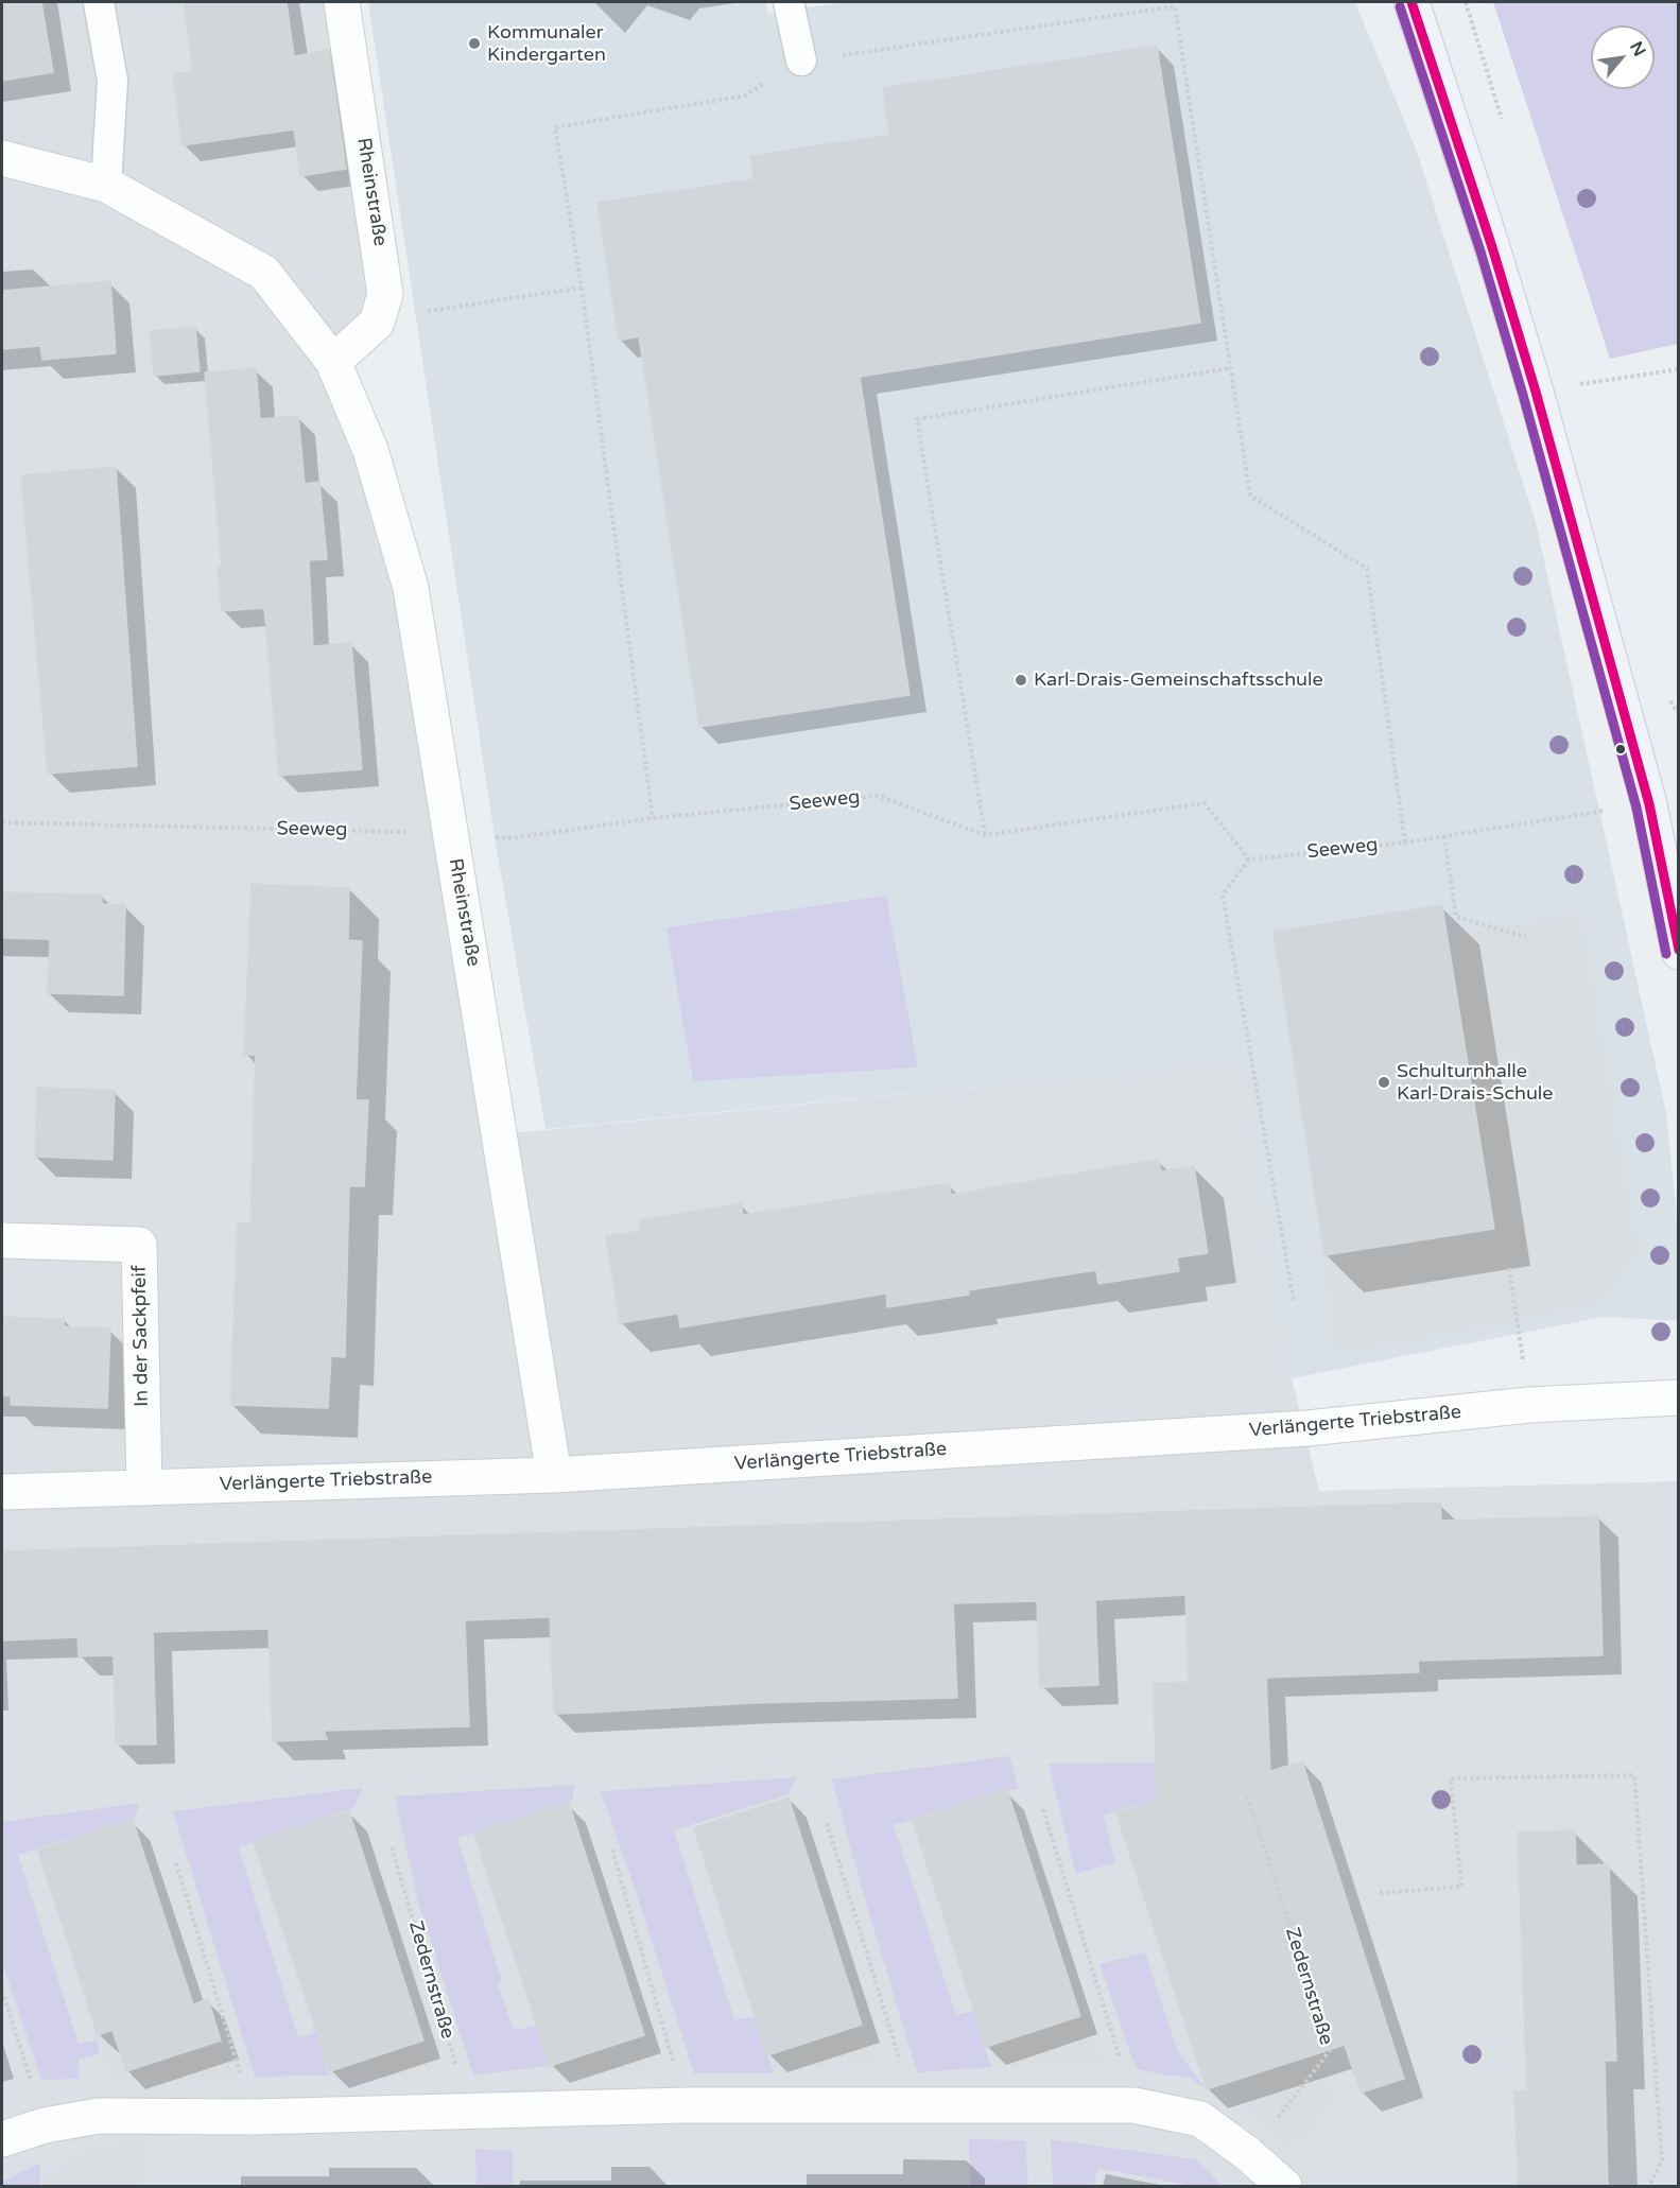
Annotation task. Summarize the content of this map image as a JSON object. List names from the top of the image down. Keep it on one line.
{"streets":{"street":["Rheinstraße","In der Sackpfeif","Verlängerte Triebstraße"],"path":["Seeweg","Zedernstraße"]},"crossings":[["Rheinstraße","Seeweg"],["Rheinstraße","Verlängerte Triebstraße"],["In der Sackpfeif","Verlängerte Triebstraße"]],"places":["Kommunaler Kindergarten","Karl-Drais-Gemeinschaftsschule","Schulturnhalle Karl-Drais-Schule"],"north":"top right"}
